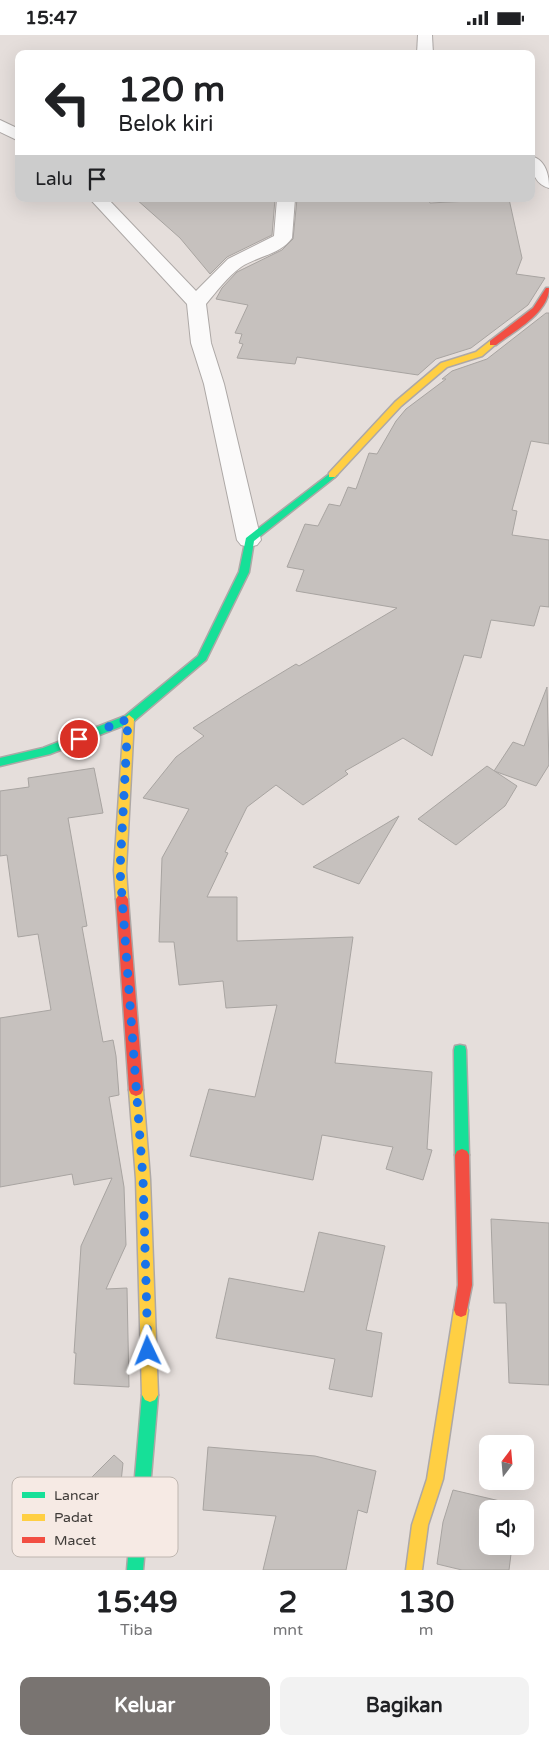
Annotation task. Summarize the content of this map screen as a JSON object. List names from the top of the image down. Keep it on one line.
{"legend":["Lancar","Padat","Macet"],"north":"top","page":{"status":"15:47","turn":["120 m","Belok kiri"],"then":"Lalu","eta":["15:49","Tiba","2","mnt","130","m"],"buttons":["Keluar","Bagikan"]}}
